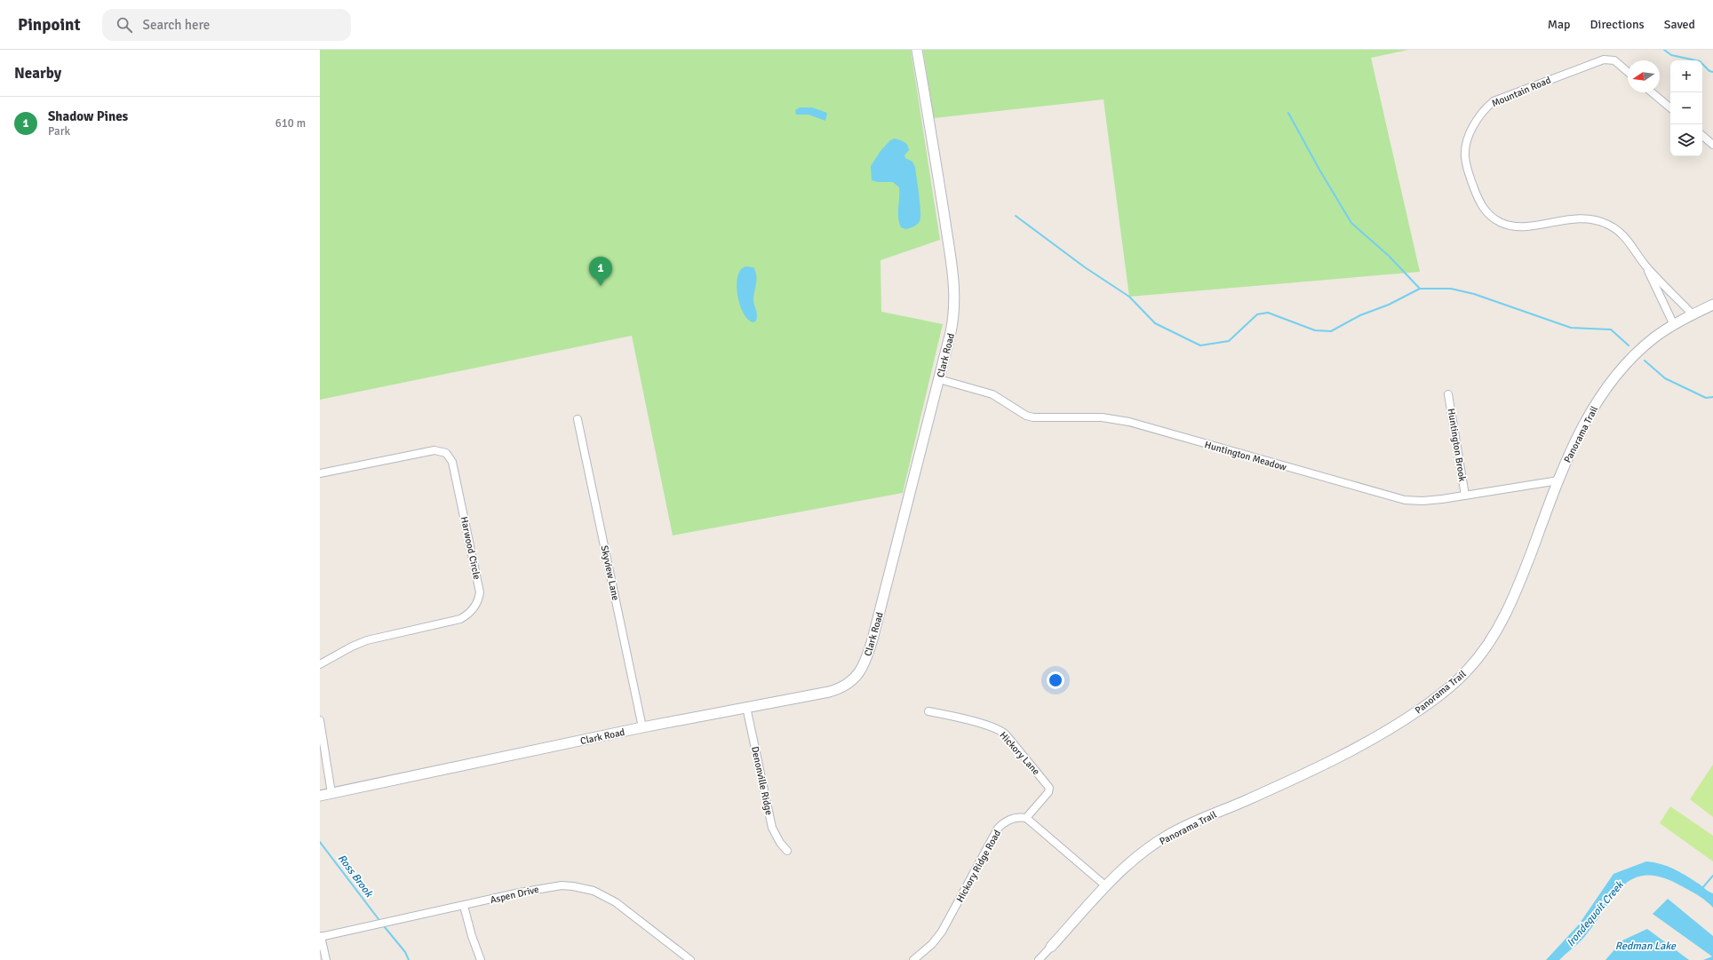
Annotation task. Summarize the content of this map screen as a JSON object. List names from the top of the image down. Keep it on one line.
{"streets":{"street":["Mountain Road","Clark Road","Panorama Trail","Huntington Brook","Huntington Meadow","Harwood Circle","Skyview Lane","Hickory Lane","Denonville Ridge","Hickory Ridge Road","Aspen Drive"]},"crossings":[["Mountain Road","Panorama Trail"],["Clark Road","Huntington Meadow"],["Clark Road","Skyview Lane"],["Clark Road","Denonville Ridge"],["Panorama Trail","Huntington Meadow"],["Huntington Brook","Huntington Meadow"],["Hickory Lane","Hickory Ridge Road"]],"water":["Ross Brook","Irondequoit Creek","Redman Lake"],"north":"left","page":{"header":"Pinpoint","search":"Search here","nav":["Map","Directions","Saved"],"heading":"Nearby","map_buttons":["+","−"],"list":[{"mark":"1","name":"Shadow Pines","note":"Park","value":"610 m"}],"pins":"1"}}
